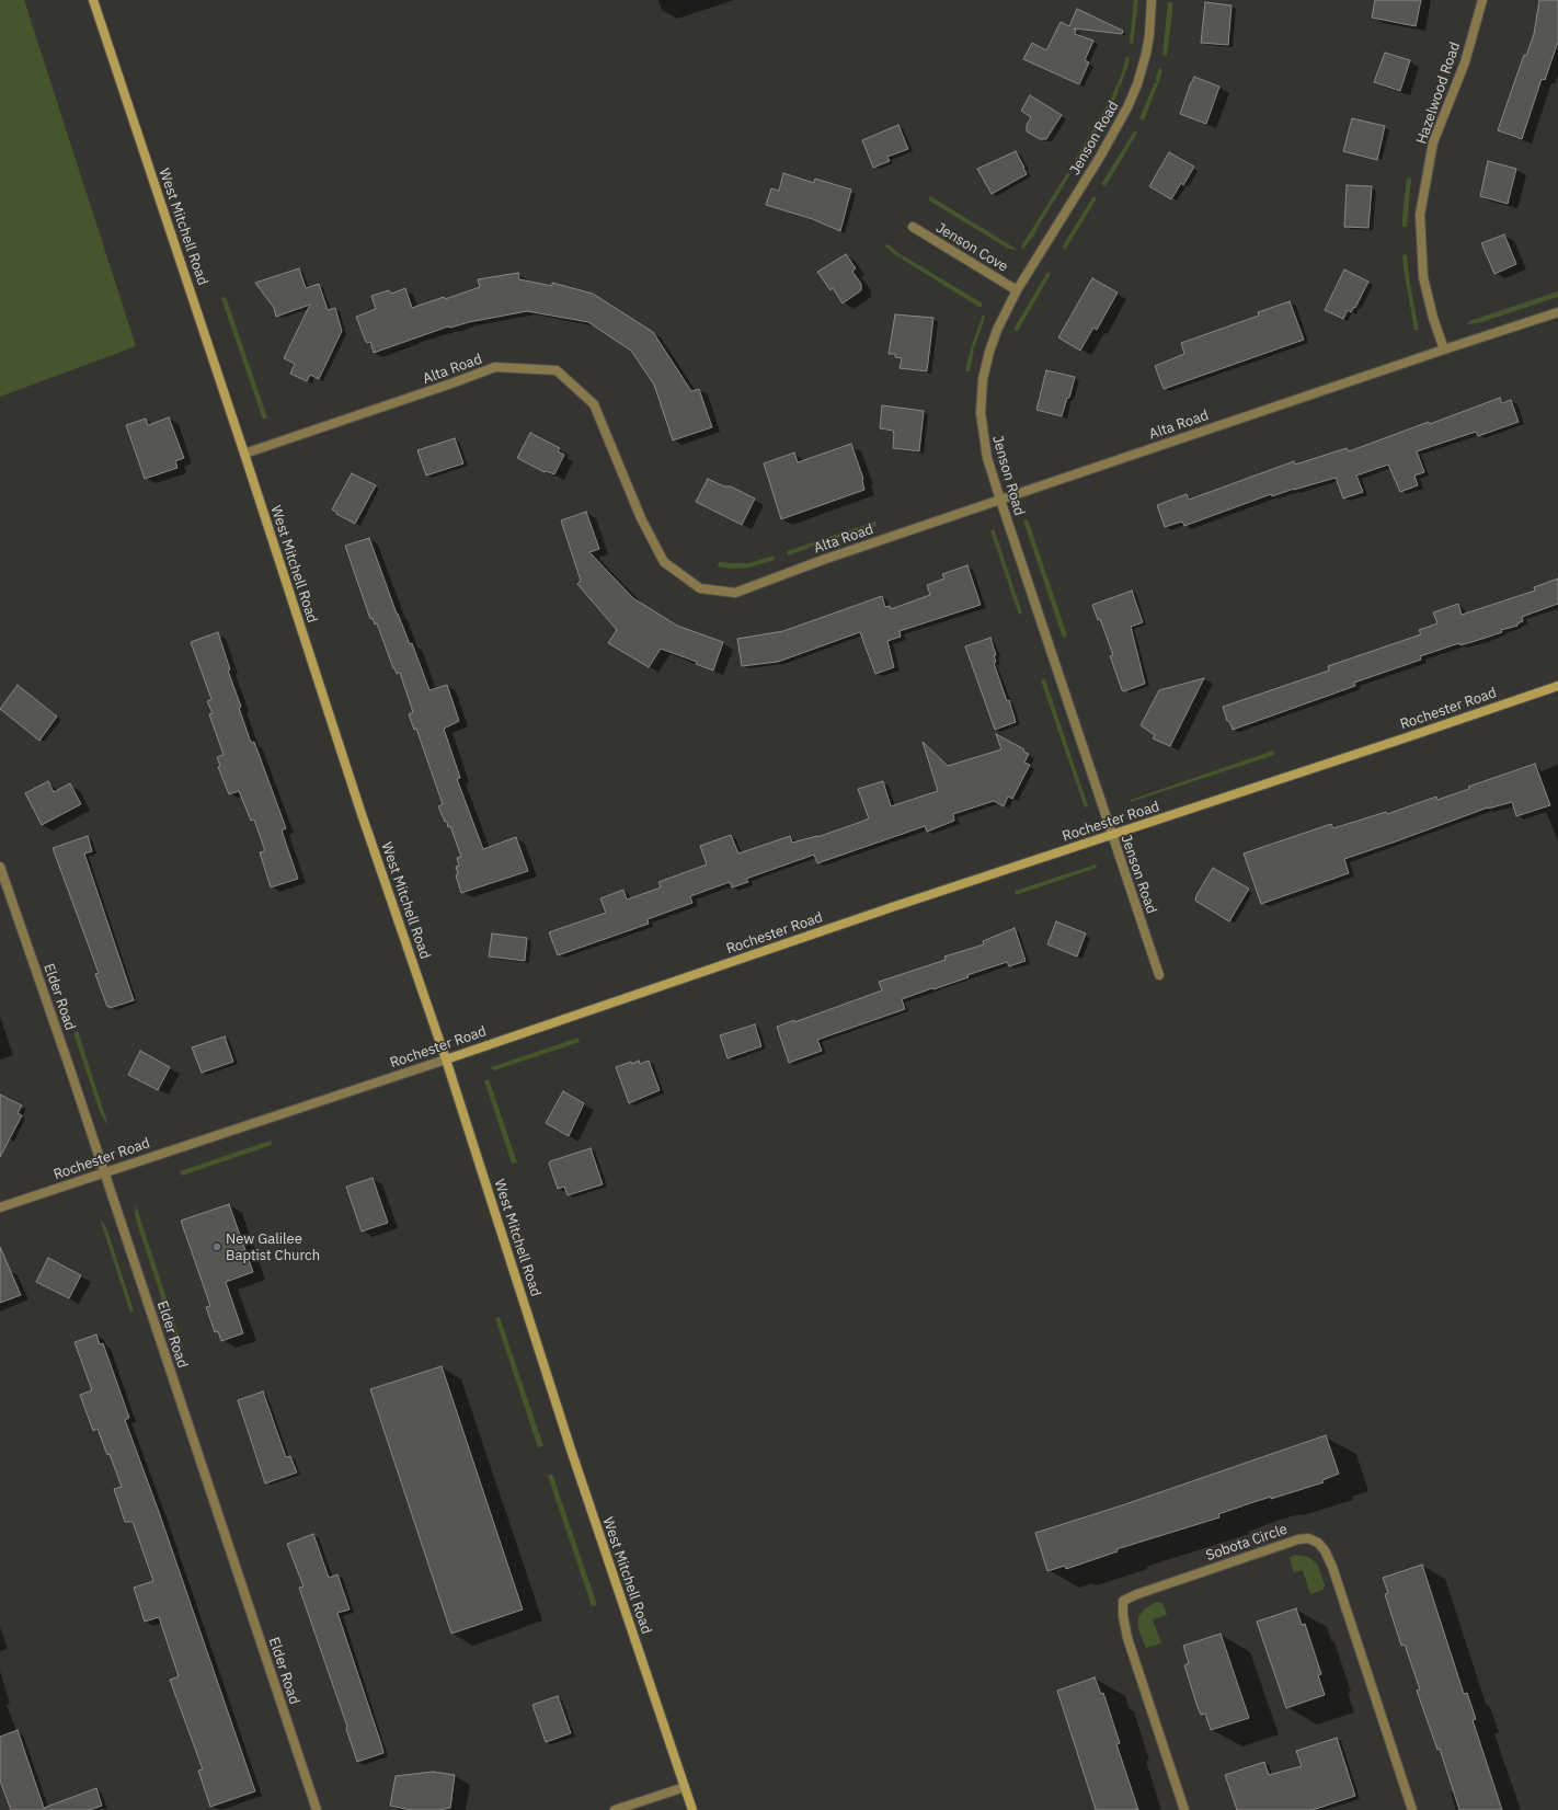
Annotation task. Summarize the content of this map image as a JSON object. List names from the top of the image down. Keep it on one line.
{"streets":{"main road":["West Mitchell Road","Rochester Road"],"street":["Hazelwood Road","Jenson Road","Jenson Cove","Alta Road","Elder Road","Sobota Circle"]},"crossings":[["Hazelwood Road","Alta Road"],["Jenson Road","Jenson Cove"],["Jenson Road","Alta Road"],["Jenson Road","Rochester Road"],["West Mitchell Road","Alta Road"],["West Mitchell Road","Rochester Road"],["Rochester Road","Elder Road"]],"places":["New Galilee Baptist Church"]}
